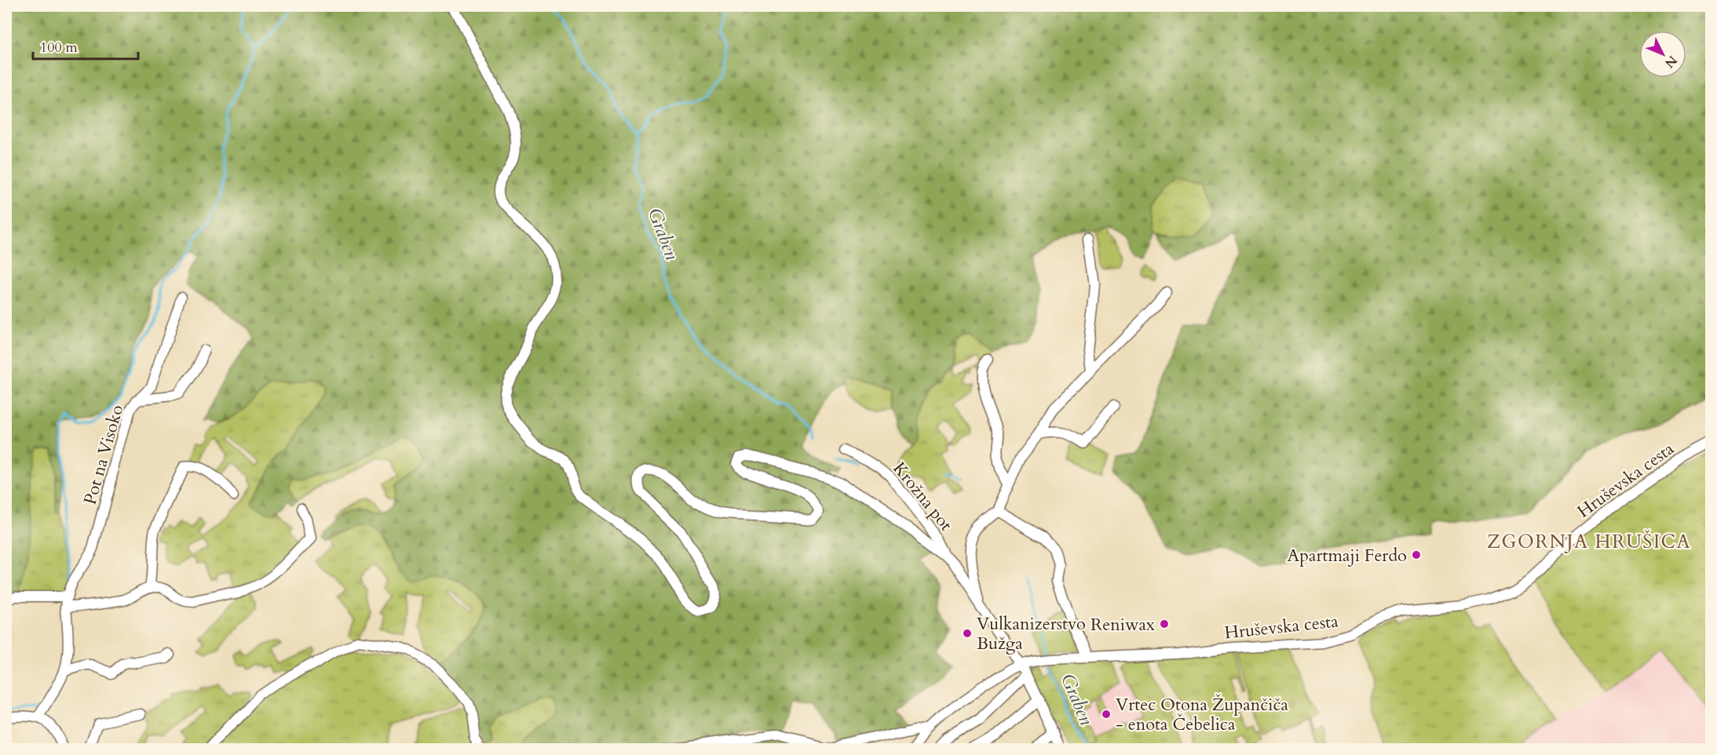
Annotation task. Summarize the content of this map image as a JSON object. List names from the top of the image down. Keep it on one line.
{"streets":{"street":["Pot na Visoko","Hruševska cesta","Krožna pot"]},"crossings":[["Hruševska cesta","Krožna pot"]],"districts":["ZGORNJA HRUŠICA"],"water":["Graben"],"places":["Apartmaji Ferdo","Reniwax","Vulkanizerstvo Bužga","Vrtec Otona Župančiča - enota Čebelica"],"scale_bar":"100 m","north":"bottom right"}
